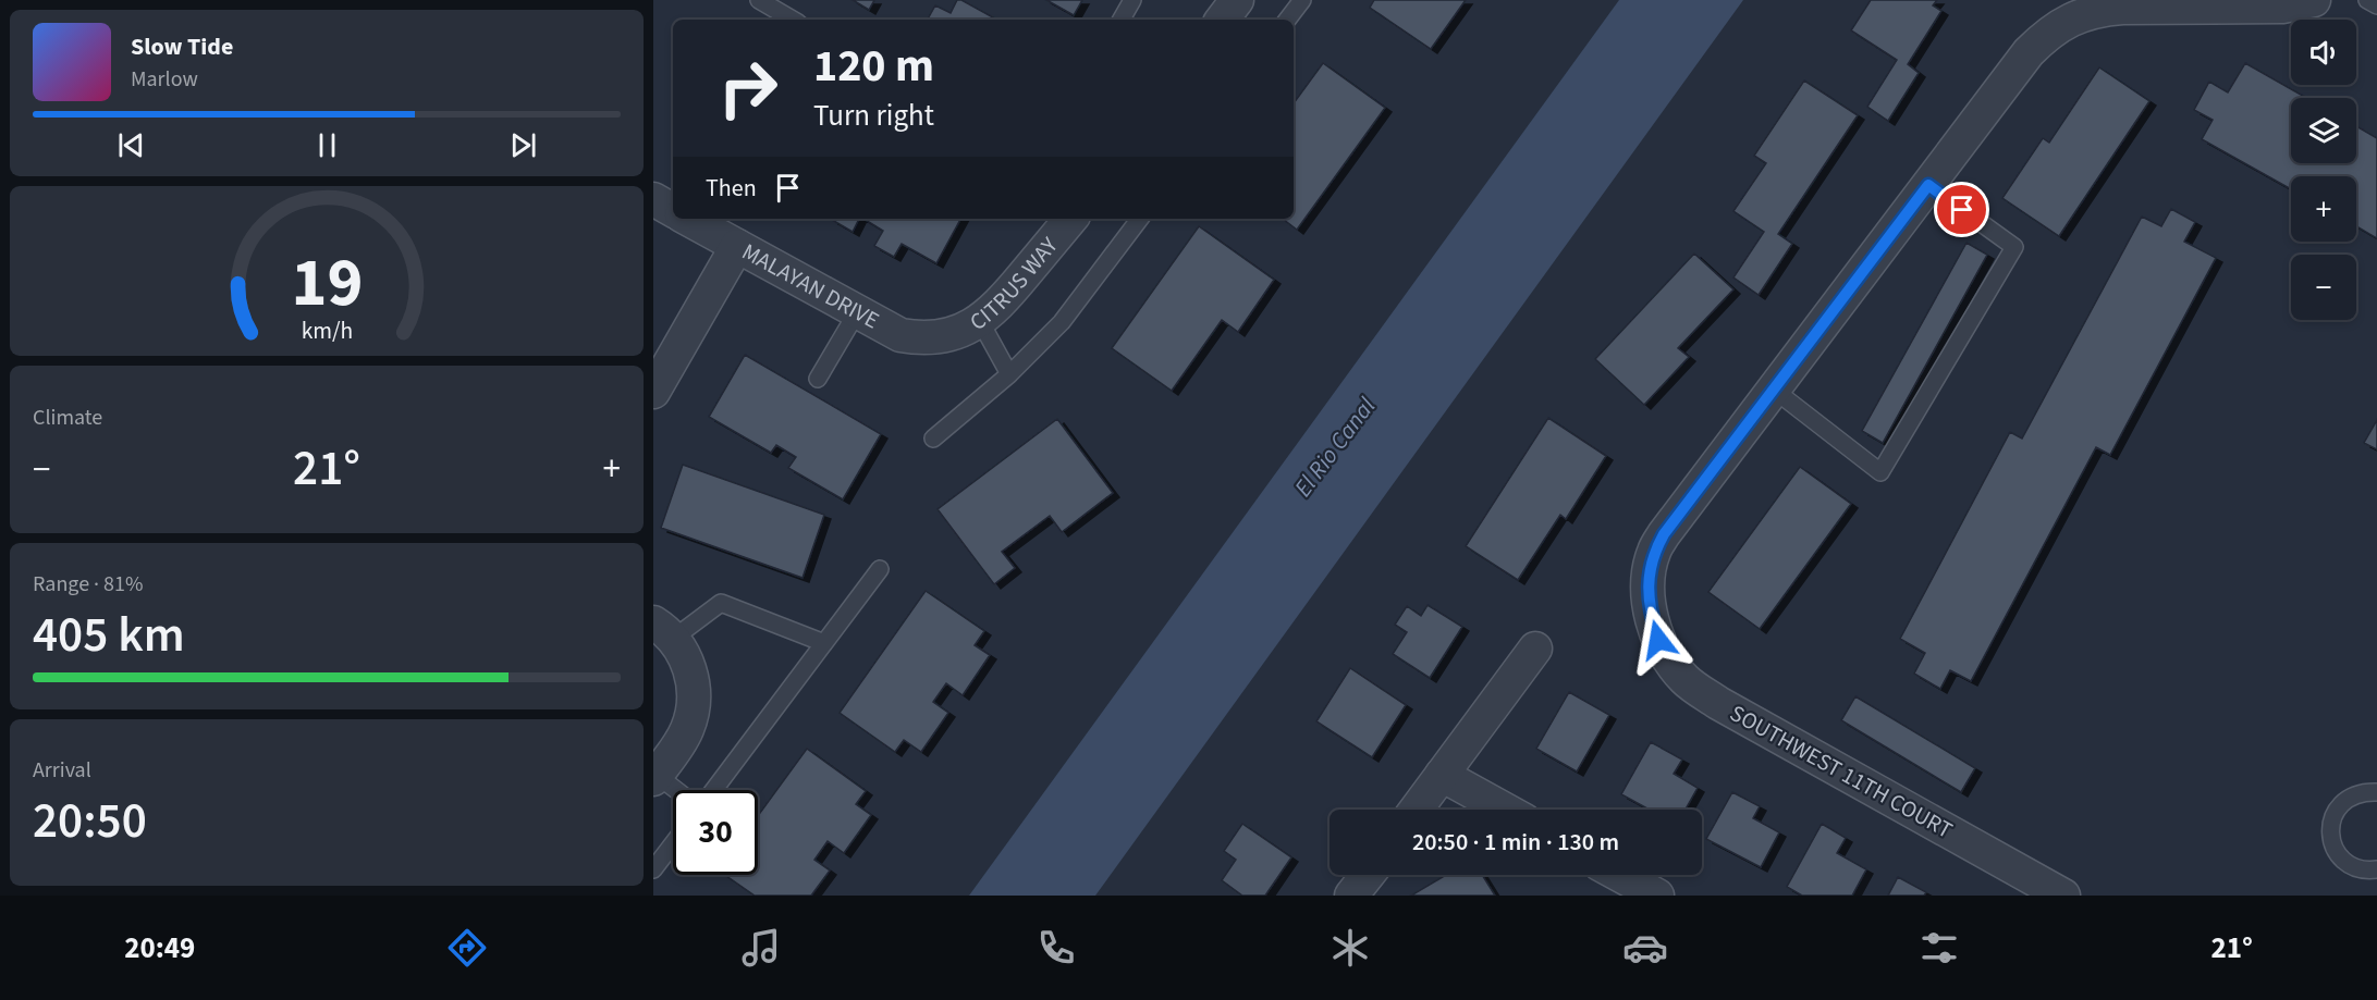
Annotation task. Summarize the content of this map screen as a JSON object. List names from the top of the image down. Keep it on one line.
{"streets":{"street":["CITRUS WAY","MALAYAN DRIVE","SOUTHWEST 11TH COURT"]},"crossings":[["CITRUS WAY","MALAYAN DRIVE"]],"water":["El Rio Canal"],"page":{"map_buttons":["+","−"],"turn":["120 m","Turn right"],"song":["Slow Tide","Marlow"],"then":"Then","tile":["Climate",["Range · 81%","405 km"],["Arrival","20:50"]],"heat":["−","21°","+"],"limit":"30","trip":"20:50 · 1 min · 130 m","tabs":["20:49","21°"],"gauge":["19","km/h"]}}
